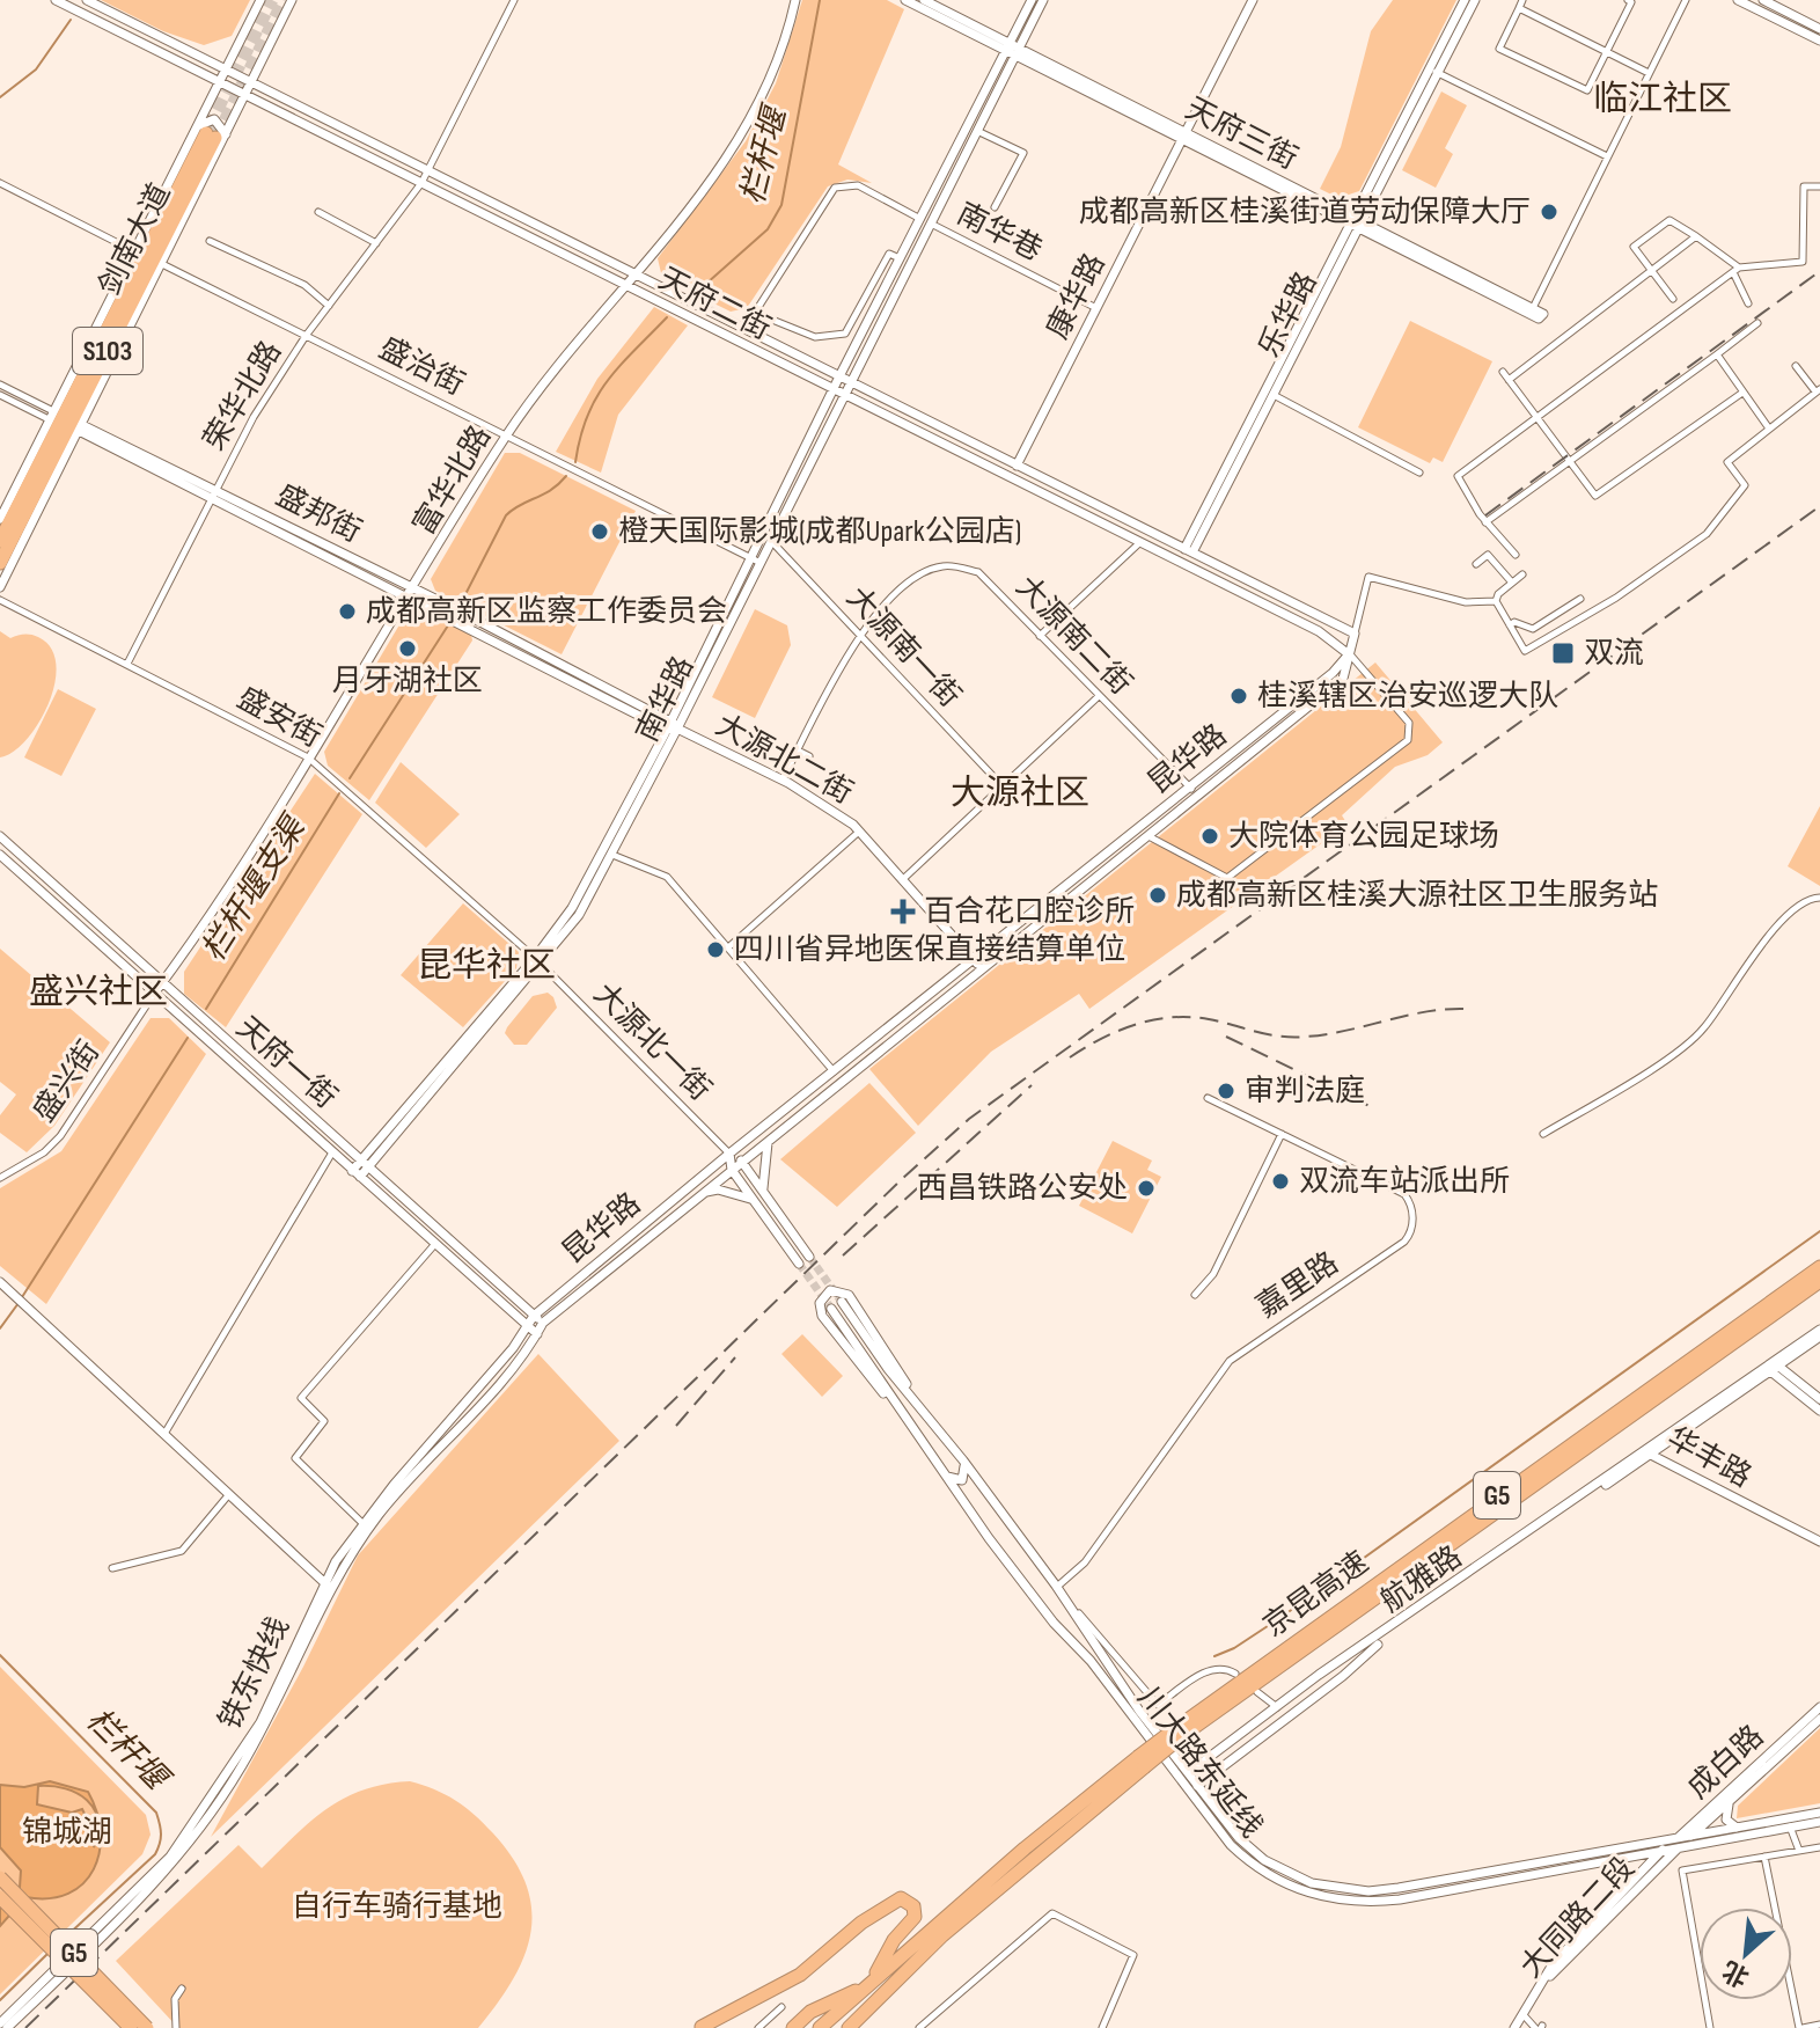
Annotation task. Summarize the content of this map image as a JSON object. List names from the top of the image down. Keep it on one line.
{"streets":{"highway":["剑南大道","S103","G5","京昆高速"],"main road":["天府三街","康华路","天府二街","乐华路","富华北路","盛邦街","南华路","大源北二街","昆华路","天府一街","华丰路","航雅路","铁东快线","川大路东延线","成白路","大同路二段"],"street":["南华巷","盛治街","荣华北路","大源南二街","大源南一街","盛安街","大源北一街","盛兴街","嘉里路"]},"crossings":[["天府三街","康华路"],["天府三街","乐华路"],["天府三街","南华路"],["南华巷","康华路"],["南华巷","天府二街"],["南华巷","南华路"],["康华路","天府二街"],["天府二街","乐华路"],["天府二街","荣华北路"],["天府二街","富华北路"],["天府二街","南华路"],["天府二街","昆华路"],["盛治街","荣华北路"],["盛治街","富华北路"],["盛治街","南华路"],["荣华北路","盛邦街"],["荣华北路","盛安街"],["富华北路","盛邦街"],["富华北路","盛安街"],["富华北路","天府一街"],["富华北路","盛兴街"],["盛邦街","南华路"],["盛邦街","大源北二街"],["大源南二街","大源南一街"],["大源南二街","大源北二街"],["大源南二街","昆华路"],["大源南一街","南华路"],["南华路","盛安街"],["南华路","大源北二街"],["南华路","大源北一街"],["南华路","天府一街"],["盛安街","大源北一街"],["大源北二街","昆华路"],["昆华路","大源北一街"],["昆华路","天府一街"],["昆华路","铁东快线"],["天府一街","盛兴街"],["天府一街","铁东快线"],["嘉里路","川大路东延线"],["华丰路","航雅路"],["G5","京昆高速"],["航雅路","川大路东延线"],["川大路东延线","成白路"],["川大路东延线","大同路二段"],["成白路","大同路二段"]],"districts":["临江社区","大源社区","昆华社区","盛兴社区"],"water":["栏杆堰","栏杆堰支渠"],"parks":["锦城湖","自行车骑行基地"],"places":{"other":["成都高新区桂溪街道劳动保障大厅","橙天国际影城(成都Upark公园店)","成都高新区监察工作委员会","月牙湖社区","桂溪辖区治安巡逻大队","大院体育公园足球场","成都高新区桂溪大源社区卫生服务站","四川省异地医保直接结算单位","审判法庭","双流车站派出所","西昌铁路公安处"],"transit":["双流"],"health":["百合花口腔诊所"]},"north":"bottom left"}
